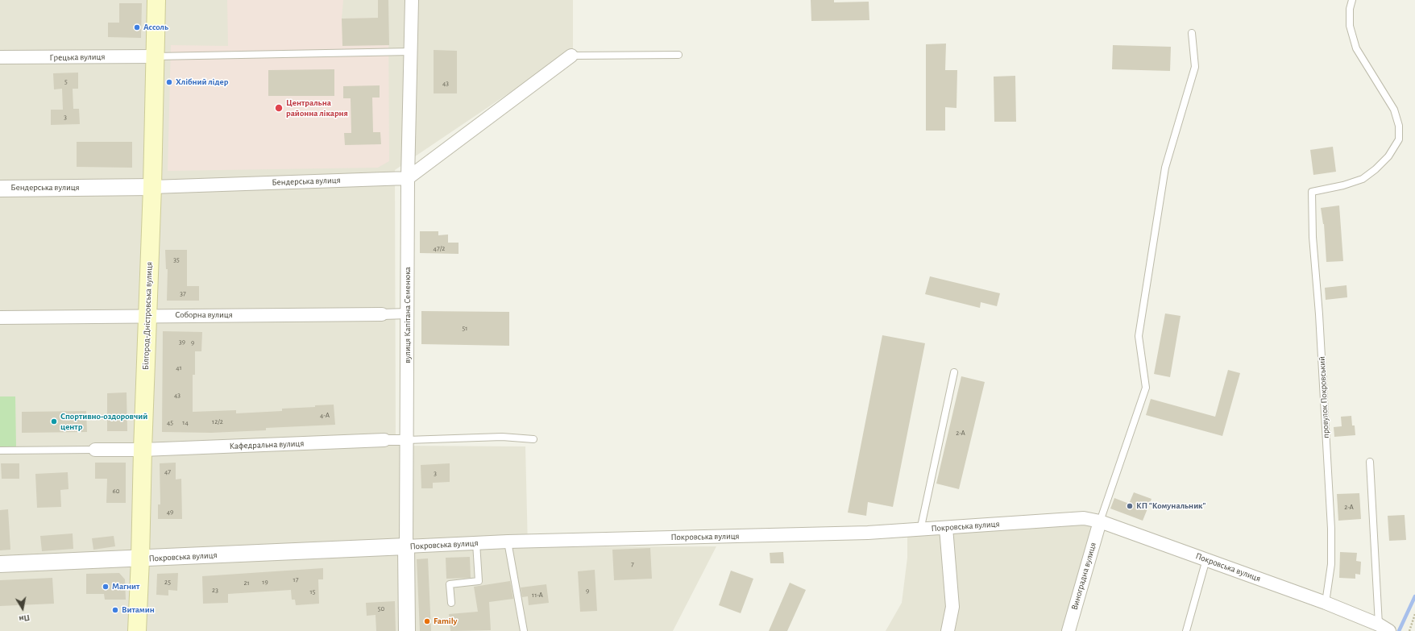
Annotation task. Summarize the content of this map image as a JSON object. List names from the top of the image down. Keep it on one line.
{"streets":{"main road":["Білгород-Дністровська вулиця"],"street":["Грецька вулиця","Бендерська вулиця","Соборна вулиця","вулиця Капітана Семенюка","Кафедральна вулиця","Покровська вулиця","Виноградна вулиця"],"lane":["провулок Покровський"]},"crossings":[["Грецька вулиця","Білгород-Дністровська вулиця"],["Бендерська вулиця","вулиця Капітана Семенюка"],["Бендерська вулиця","Білгород-Дністровська вулиця"],["Соборна вулиця","вулиця Капітана Семенюка"],["Соборна вулиця","Білгород-Дністровська вулиця"],["вулиця Капітана Семенюка","Кафедральна вулиця"],["вулиця Капітана Семенюка","Покровська вулиця"],["Білгород-Дністровська вулиця","Кафедральна вулиця"],["Білгород-Дністровська вулиця","Покровська вулиця"],["провулок Покровський","Покровська вулиця"],["Покровська вулиця","Виноградна вулиця"]],"places":["Ассоль","Хлібний лідер","Центральна районна лікарня","Спортивно-оздоровчий центр","КП \"Комунальник\"","Магнит","Витамин","Family"],"house_numbers":["5","43","3","47/2","35","37","51","39","9","41","43","4-А","12/2","45","14","2-А","47","3","60","2-А","49","7","17","25","19","21","23","9","15","11-А","50"],"north":"bottom"}
